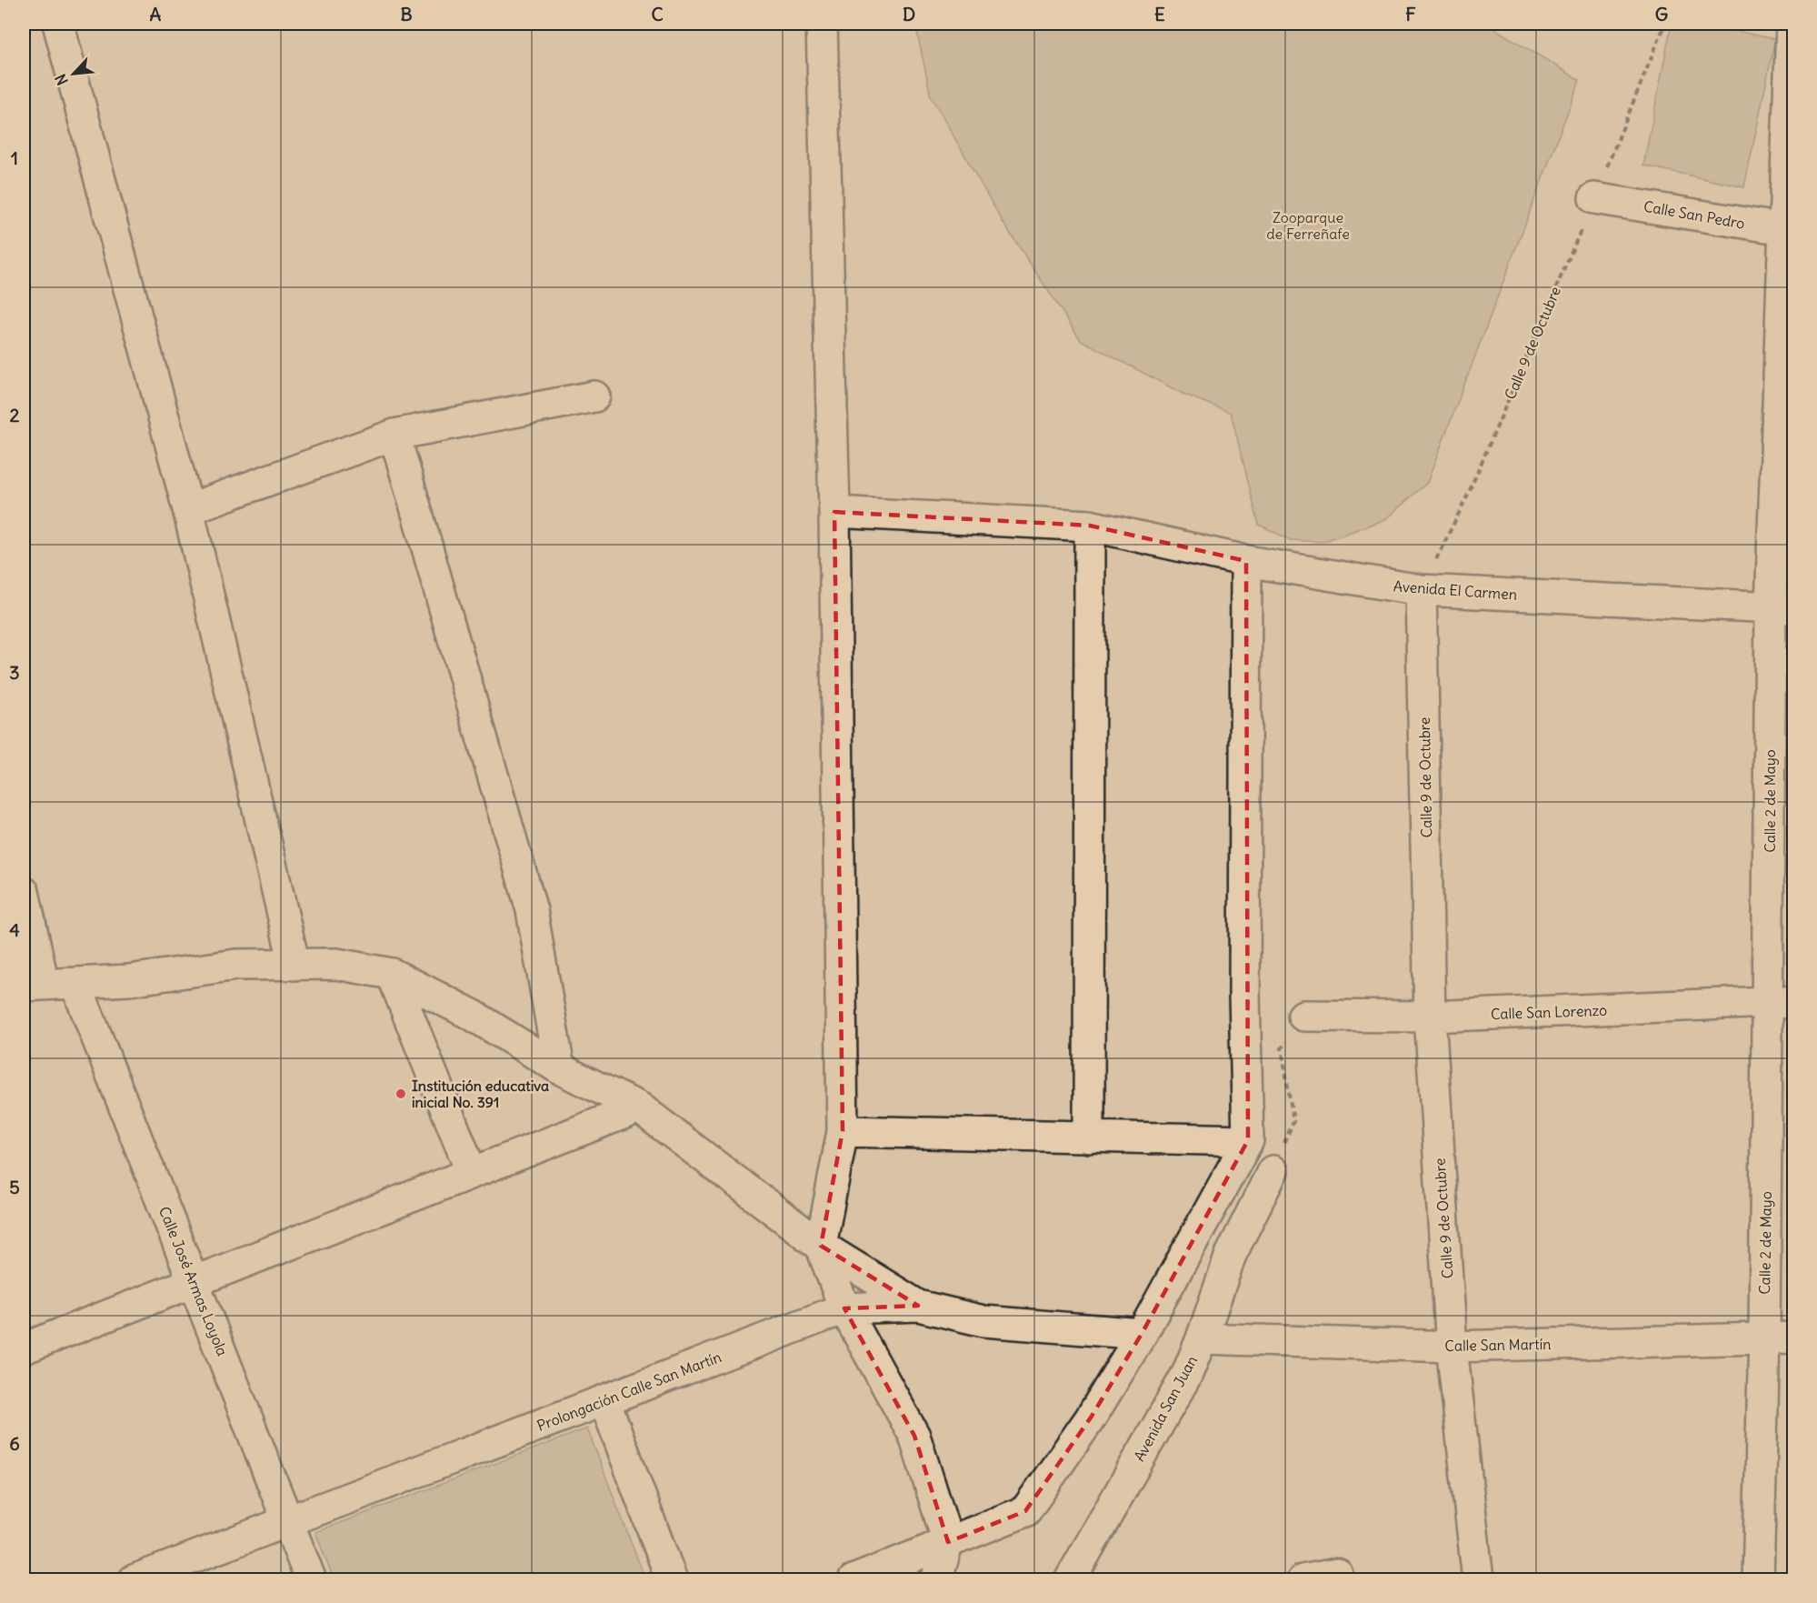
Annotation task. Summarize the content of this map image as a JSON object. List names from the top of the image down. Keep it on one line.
{"streets":{"street":["Calle San Pedro","Calle 9 de Octubre","Avenida El Carmen","Calle 2 de Mayo","Calle San Lorenzo","Calle José Armas Loyola","Calle San Martín","Prolongación Calle San Martín","Avenida San Juan"]},"crossings":[["Calle San Pedro","Calle 9 de Octubre"],["Calle San Pedro","Calle 2 de Mayo"],["Calle 9 de Octubre","Avenida El Carmen"],["Calle 9 de Octubre","Calle San Lorenzo"],["Calle 9 de Octubre","Calle San Martín"],["Avenida El Carmen","Calle 2 de Mayo"],["Calle 2 de Mayo","Calle San Lorenzo"],["Calle 2 de Mayo","Calle San Martín"],["Calle José Armas Loyola","Prolongación Calle San Martín"],["Calle San Martín","Avenida San Juan"]],"parks":["Zooparque de Ferreñafe"],"places":["Institución educativa inicial No. 391"],"north":"bottom left","grid":{"columns":["A","B","C","D","E","F","G"],"rows":["1","2","3","4","5","6"]}}
